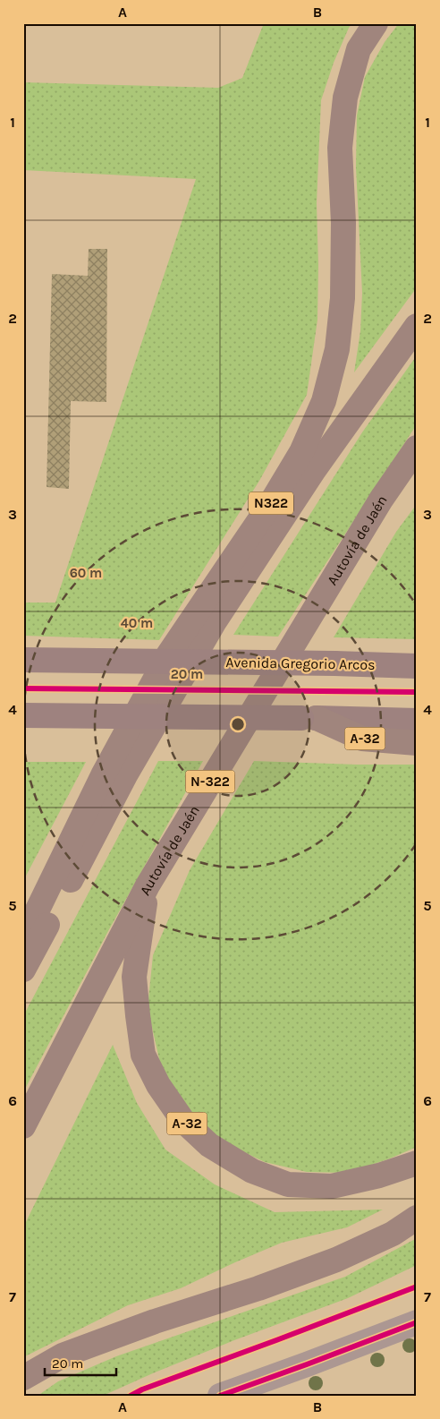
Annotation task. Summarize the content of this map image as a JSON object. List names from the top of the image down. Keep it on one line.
{"streets":{"highway":["N322","Autovía de Jaén","A-32","N-322"],"main road":["Avenida Gregorio Arcos"]},"crossings":[["Autovía de Jaén","A-32"]],"scale_bar":"20 m","grid":{"columns":["A","B"],"rows":["1","2","3","4","5","6","7"]},"rings":["60 m","40 m","20 m"]}
